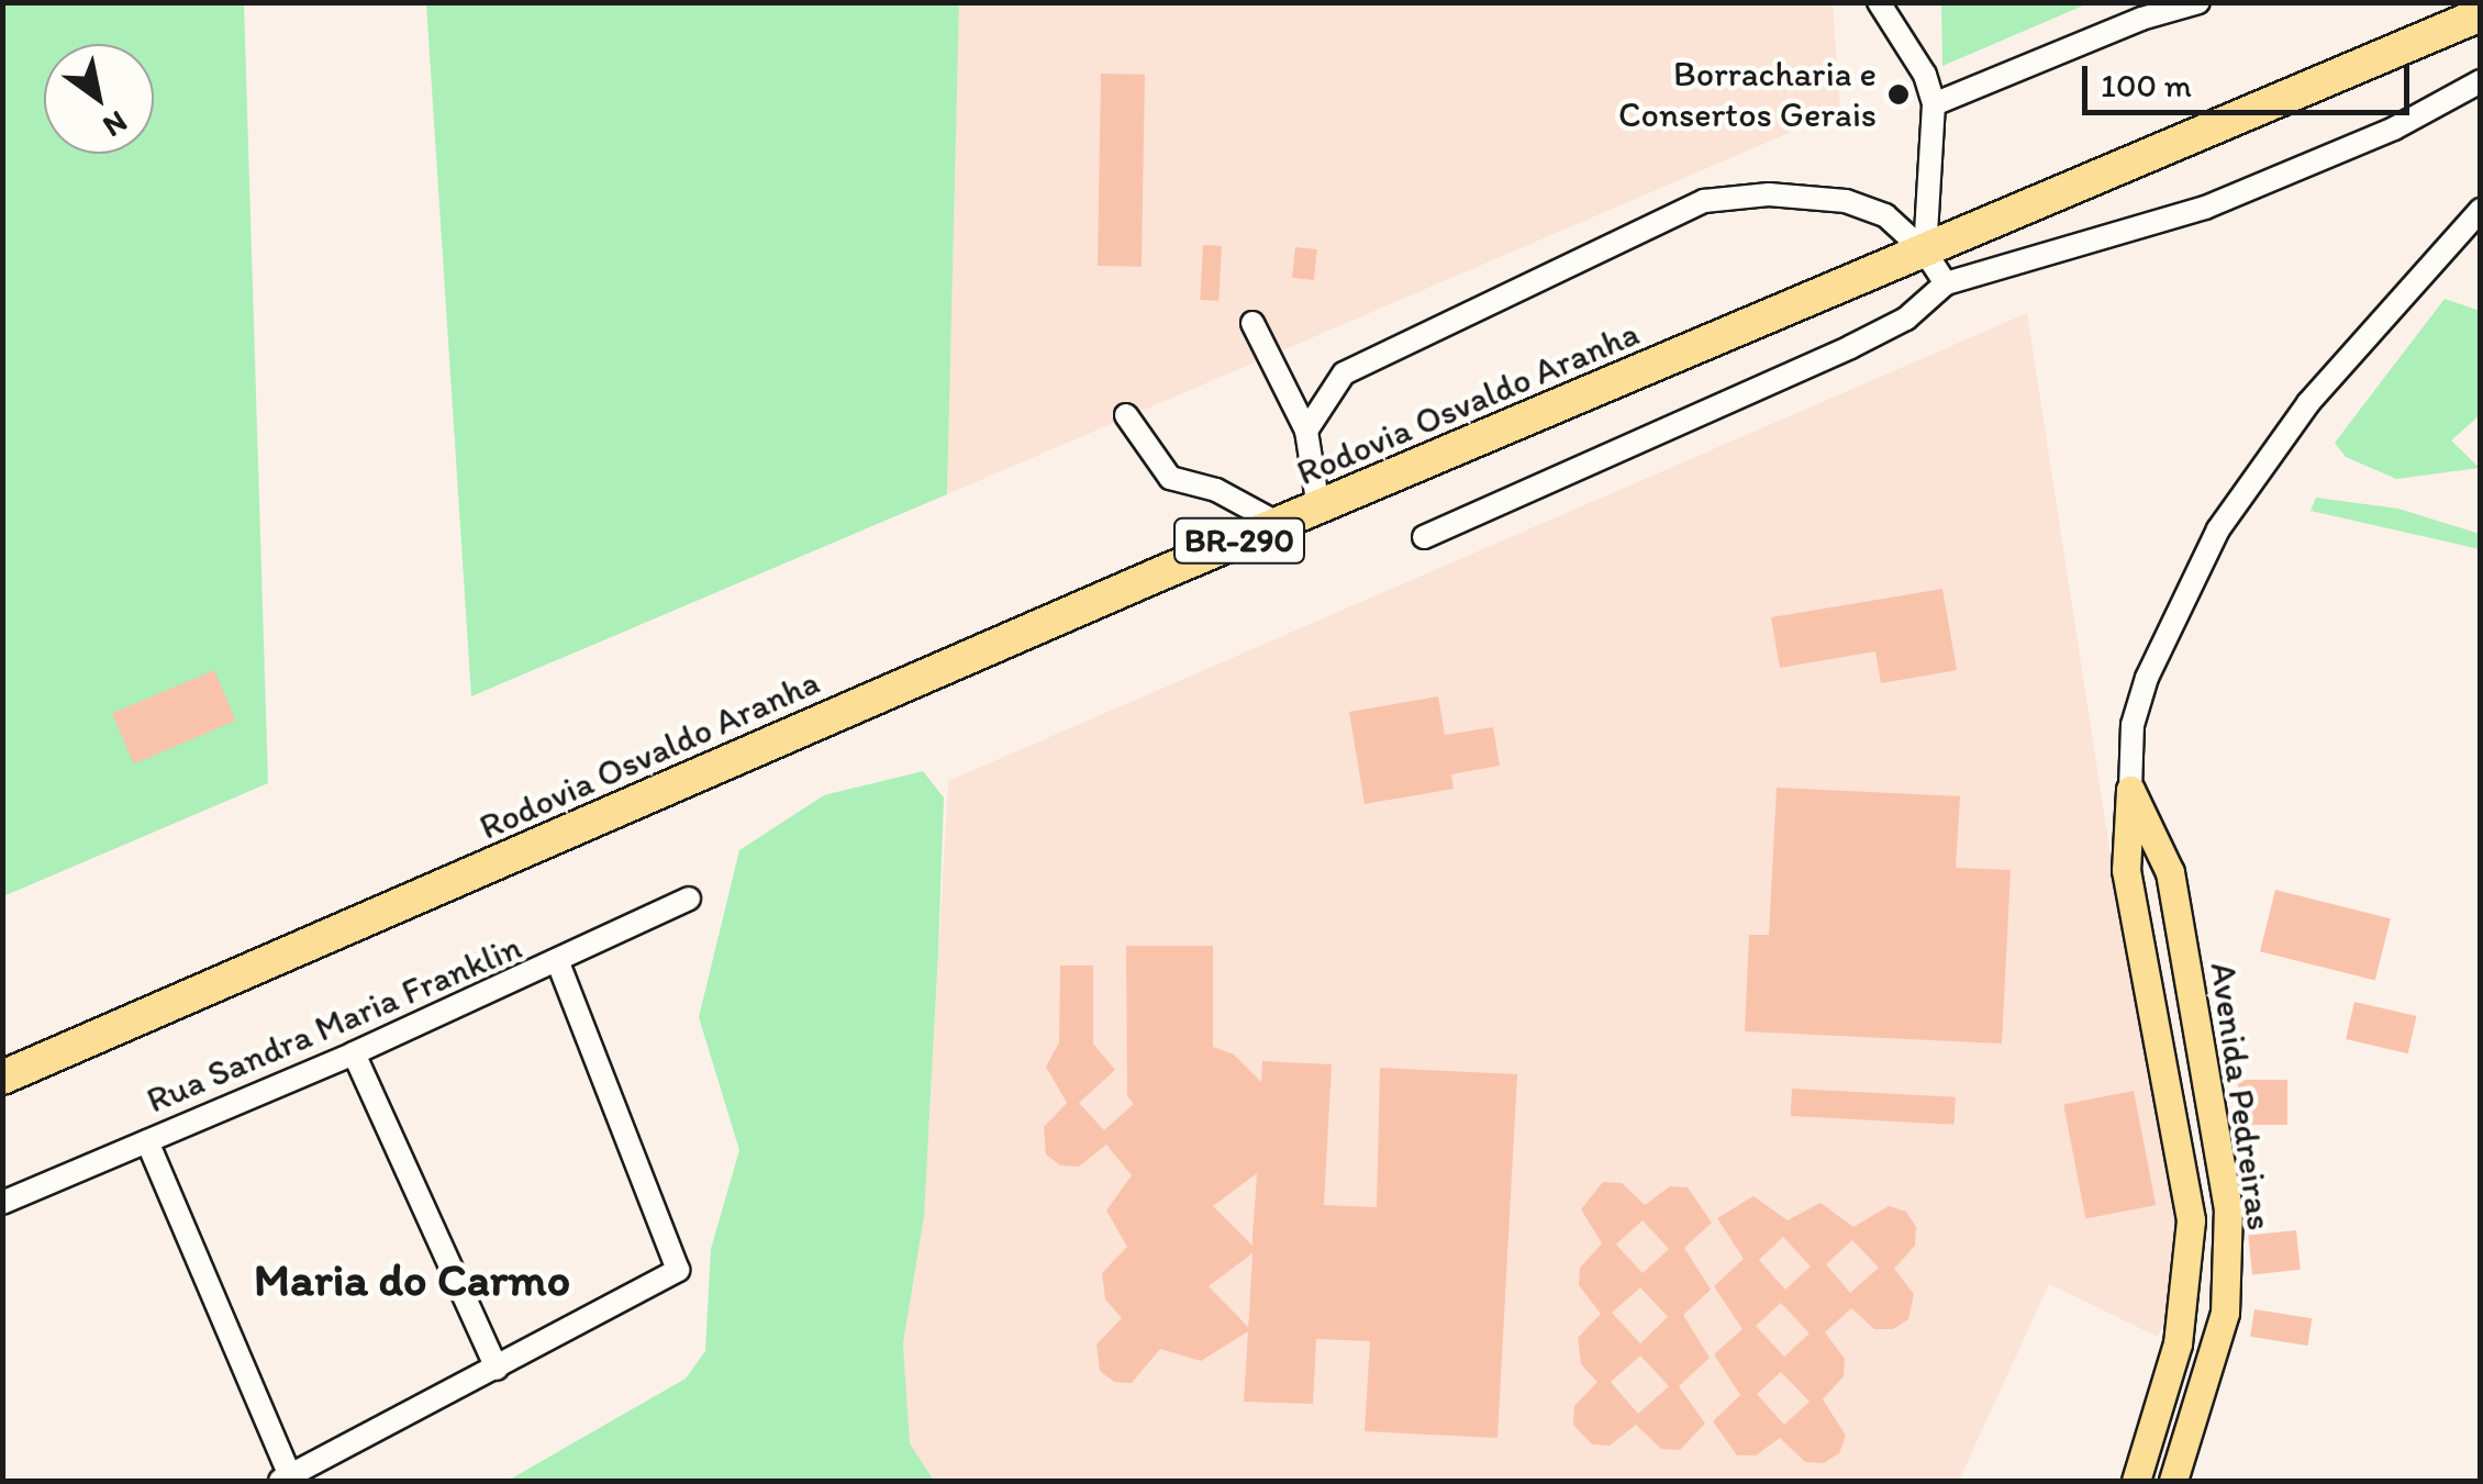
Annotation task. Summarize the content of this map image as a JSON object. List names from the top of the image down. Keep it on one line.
{"streets":{"highway":["Rodovia Osvaldo Aranha","BR-290"],"main road":["Avenida Pedreiras"],"street":["Rua Sandra Maria Franklin"]},"districts":["Maria do Carmo"],"places":["Borracharia e Consertos Gerais"],"scale_bar":"100 m","north":"bottom right"}
